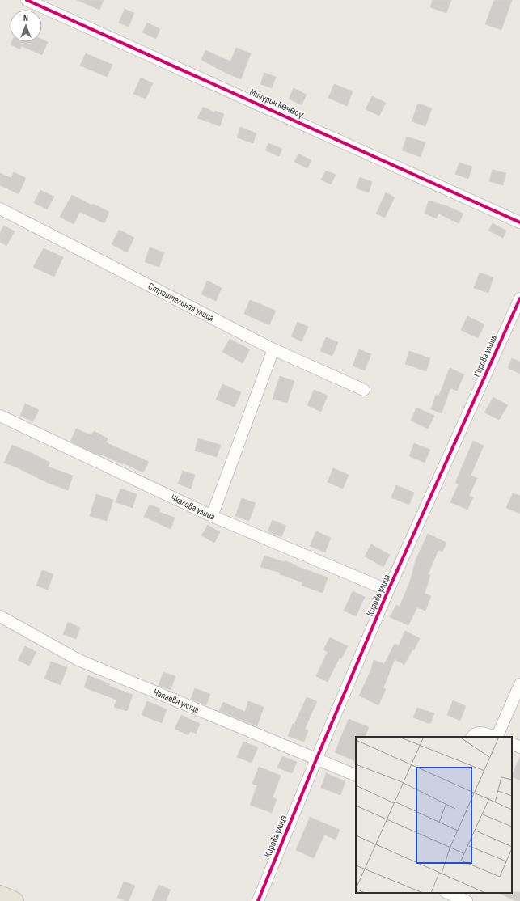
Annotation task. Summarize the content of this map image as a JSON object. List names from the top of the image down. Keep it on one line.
{"streets":{"street":["Мичурин көчөсү","Строительная улица","Кирова улица","Чкалова улица","Чапаева улица"]},"crossings":[["Кирова улица","Чкалова улица"],["Кирова улица","Чапаева улица"]],"north":"top"}
